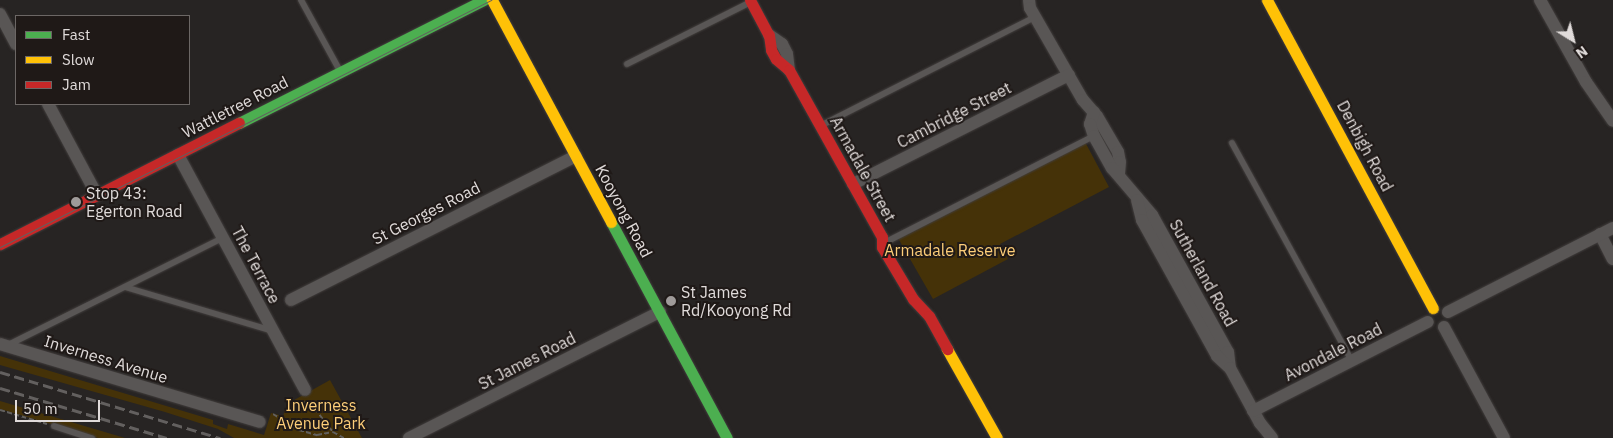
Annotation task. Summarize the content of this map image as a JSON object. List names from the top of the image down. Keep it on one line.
{"streets":{"street":["Wattletree Road","Cambridge Street","Denbigh Road","Armadale Street","Kooyong Road","St Georges Road","The Terrace","Sutherland Road","Avondale Road","Inverness Avenue","St James Road"]},"crossings":[["Wattletree Road","The Terrace"],["Cambridge Street","Armadale Street"],["Cambridge Street","Sutherland Road"],["Denbigh Road","Avondale Road"],["Kooyong Road","St Georges Road"],["Kooyong Road","St James Road"],["Sutherland Road","Avondale Road"]],"parks":["Armadale Reserve","Inverness Avenue Park"],"places":["Stop 43: Egerton Road","St James Rd/Kooyong Rd"],"legend":["Fast","Slow","Jam"],"scale_bar":"50 m","north":"bottom right"}
